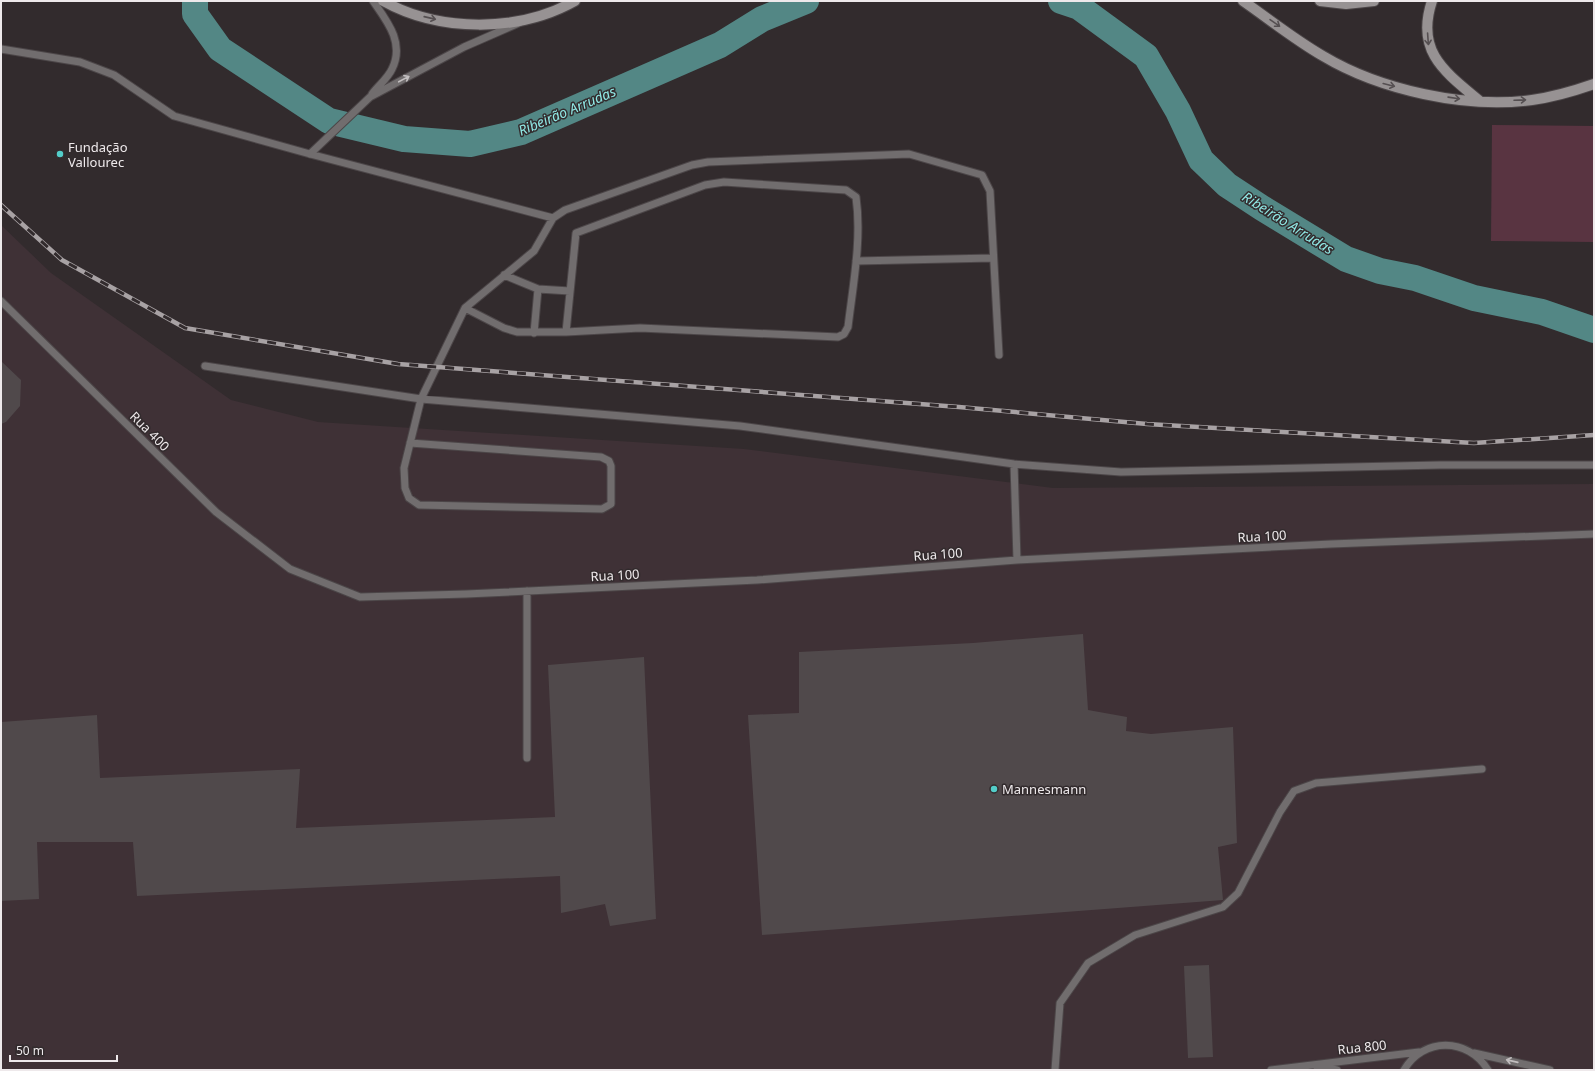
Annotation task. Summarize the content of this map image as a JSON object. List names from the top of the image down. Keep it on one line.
{"streets":{"lane":["Rua 400","Rua 100","Rua 800"]},"crossings":[["Rua 400","Rua 100"]],"water":["Ribeirão Arrudas"],"places":["Fundação Vallourec","Mannesmann"],"scale_bar":"50 m"}
